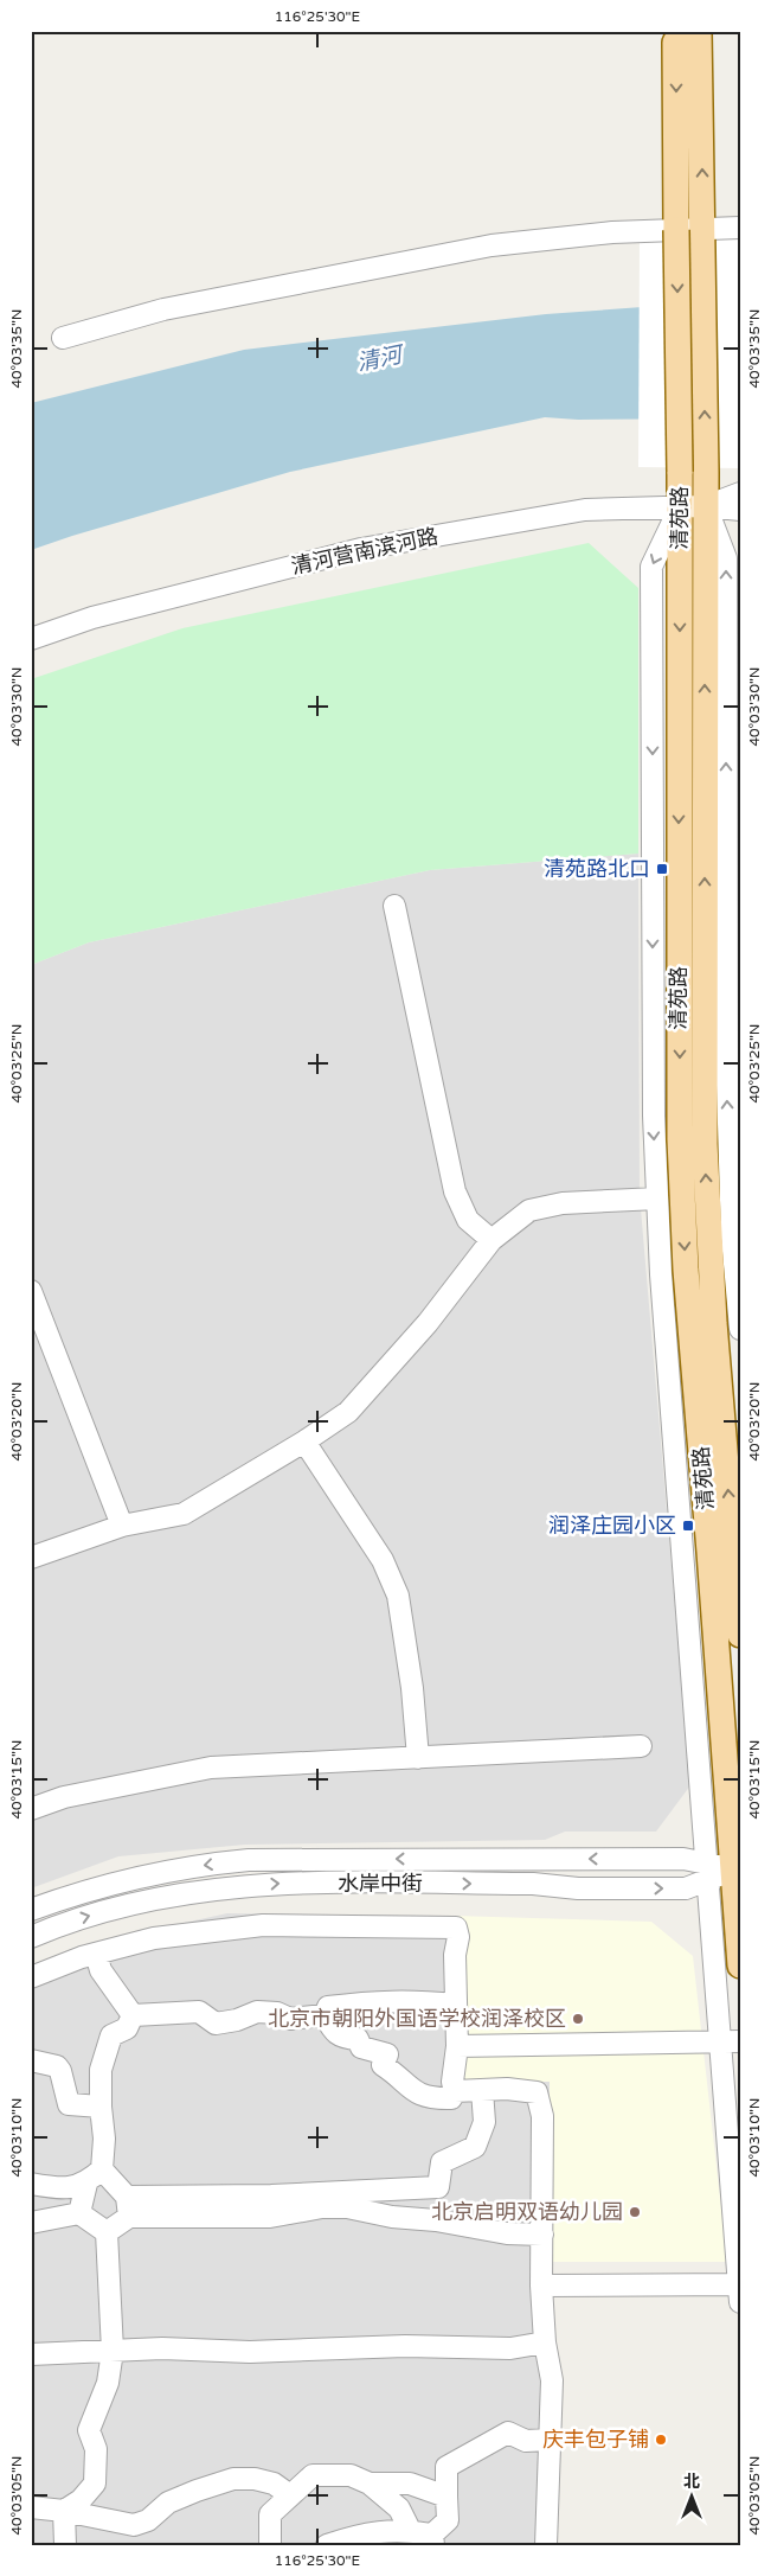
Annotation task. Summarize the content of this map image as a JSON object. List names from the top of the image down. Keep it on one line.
{"streets":{"main road":["清苑路"],"street":["清河营南滨河路","水岸中街"]},"crossings":[["清苑路","清河营南滨河路"],["清苑路","水岸中街"]],"water":["清河"],"places":{"transit":["清苑路北口","润泽庄园小区"],"other":["北京市朝阳外国语学校润泽校区","北京启明双语幼儿园","庆丰包子铺"]},"north":"top","coordinates":["116°25'30\"E","40°03'35\"N","40°03'30\"N","40°03'25\"N","40°03'20\"N","40°03'15\"N","40°03'10\"N","40°03'05\"N"]}
